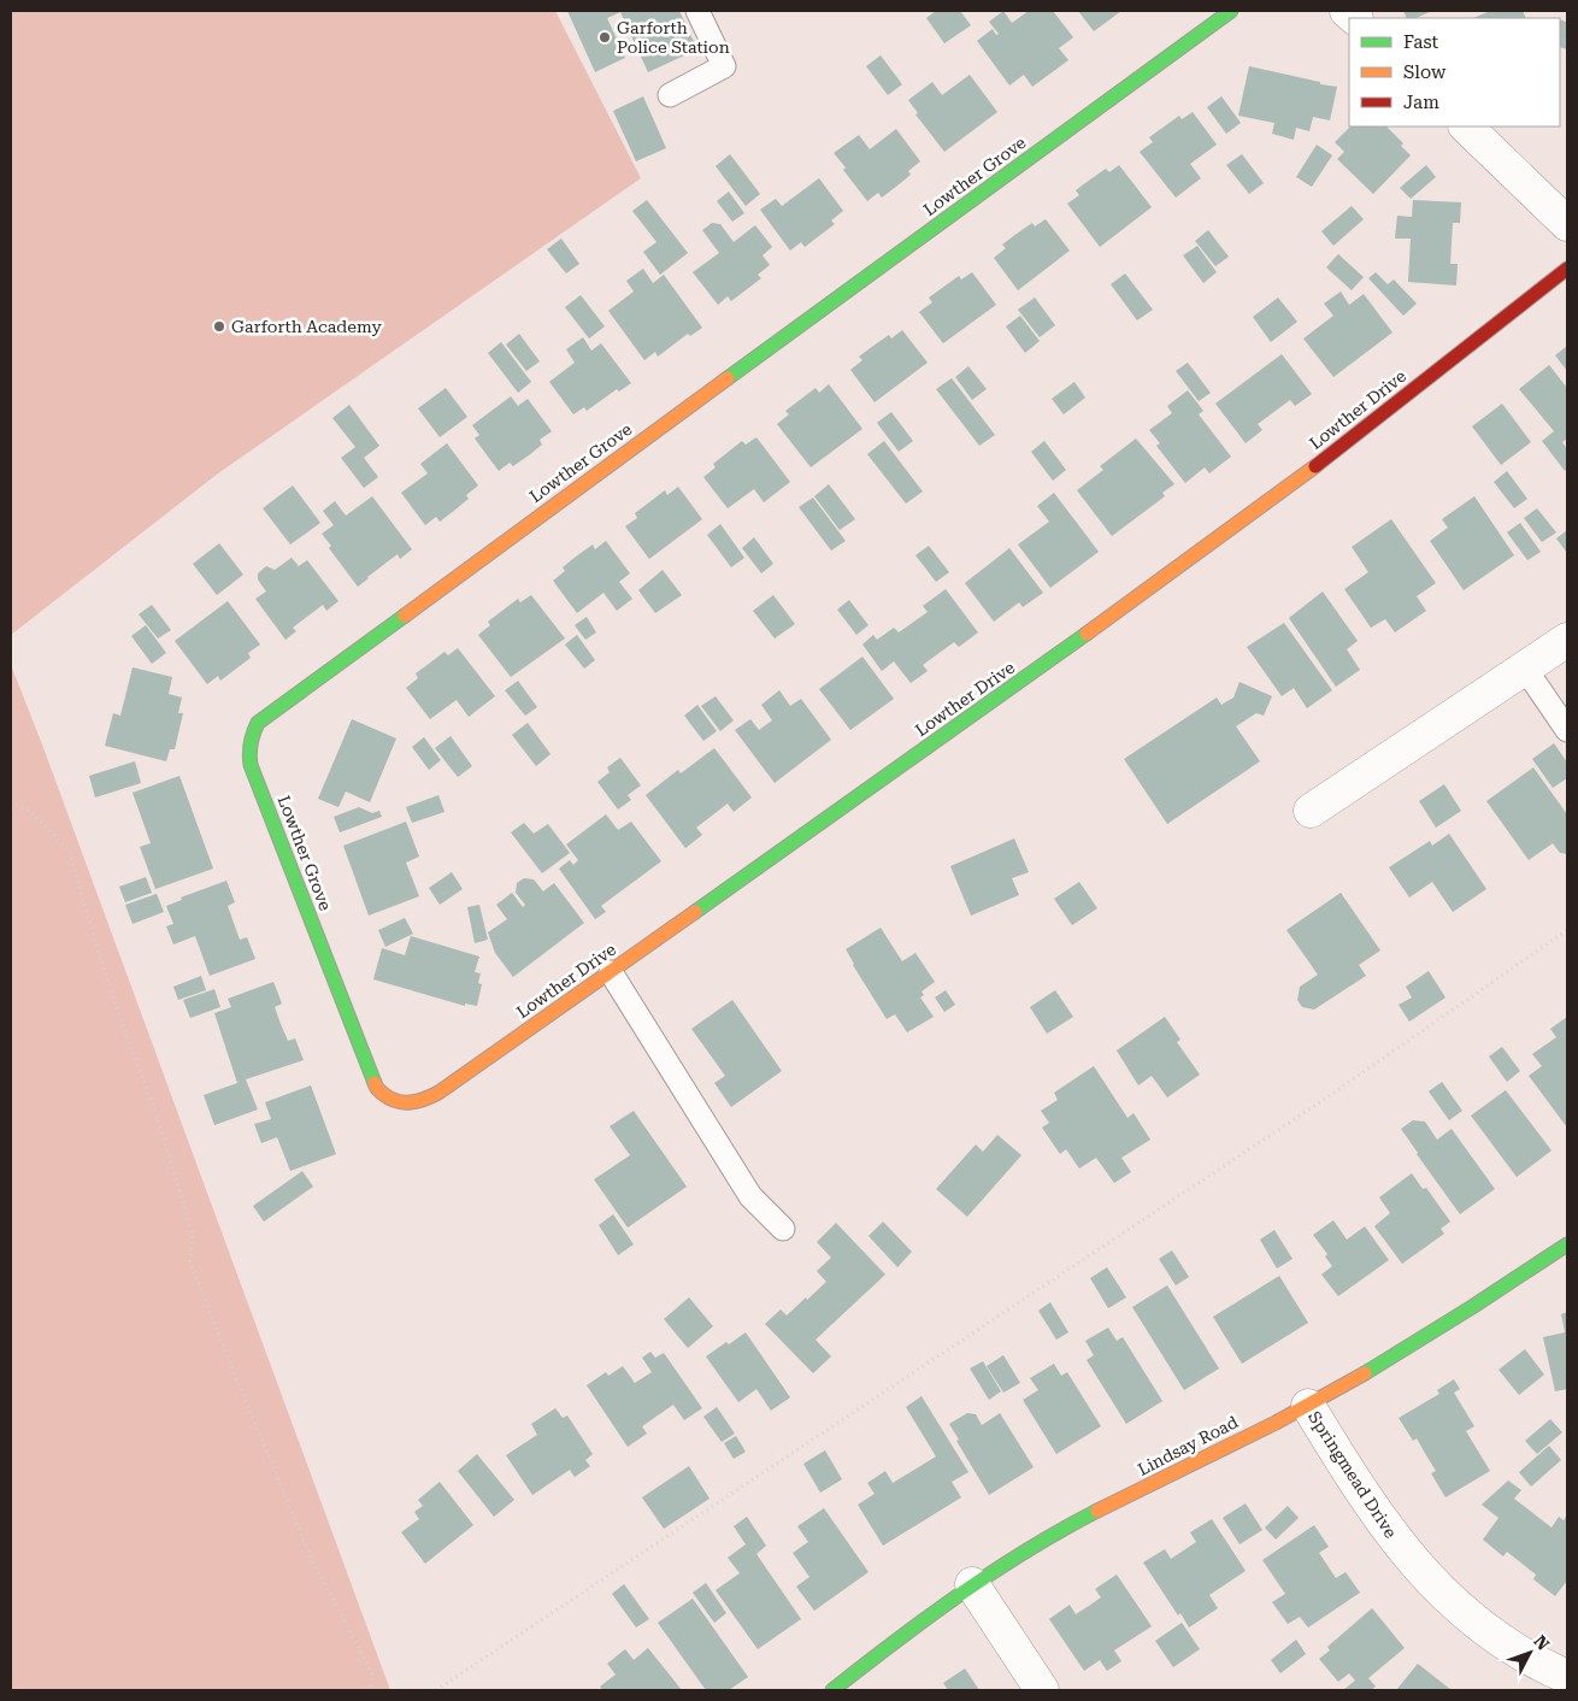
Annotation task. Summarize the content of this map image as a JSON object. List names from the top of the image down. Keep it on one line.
{"streets":{"street":["Lowther Grove","Lowther Drive","Lindsay Road","Springmead Drive"]},"crossings":[["Lowther Grove","Lowther Drive"],["Lindsay Road","Springmead Drive"]],"places":["Garforth Police Station","Garforth Academy"],"legend":["Fast","Slow","Jam"],"north":"top right"}
